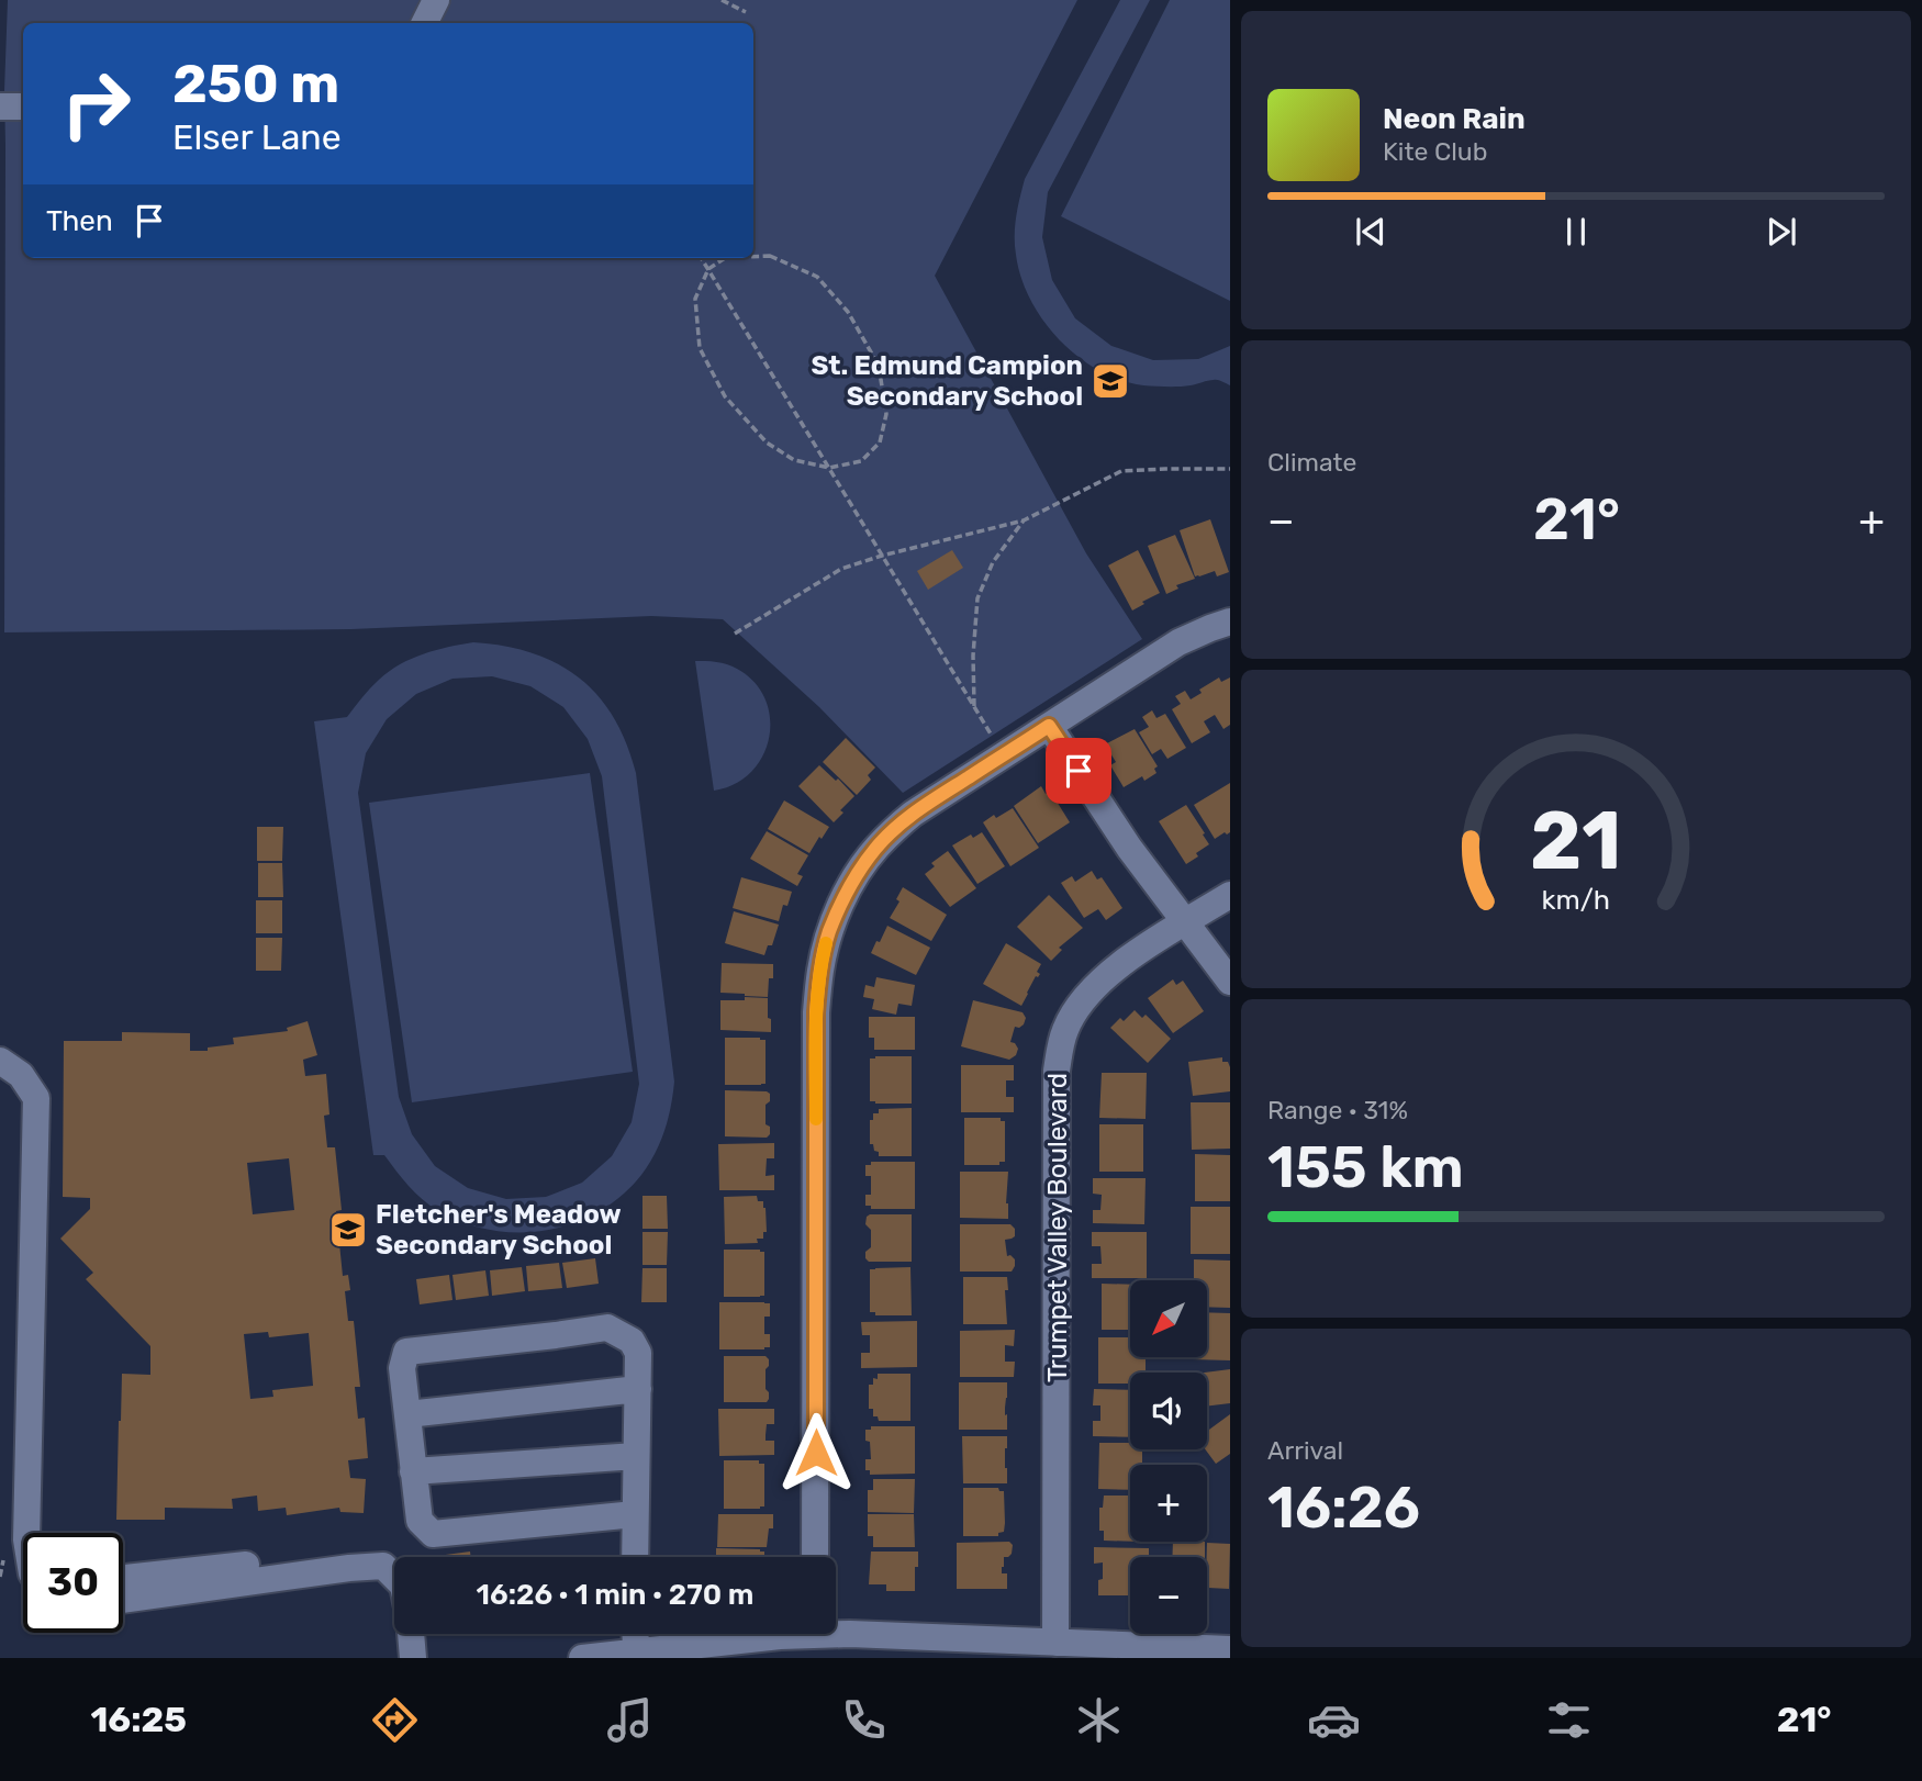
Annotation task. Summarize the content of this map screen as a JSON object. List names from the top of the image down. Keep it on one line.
{"streets":{"street":["Trumpet Valley Boulevard"]},"places":{"school or university":["St. Edmund Campion Secondary School","Fletcher's Meadow Secondary School"]},"north":"bottom left","page":{"turn":["250 m","Elser Lane"],"song":["Neon Rain","Kite Club"],"then":"Then","tile":["Climate",["Range · 31%","155 km"],["Arrival","16:26"]],"heat":["−","21°","+"],"map_buttons":["+","−"],"limit":"30","trip":"16:26 · 1 min · 270 m","tabs":["16:25","21°"],"gauge":["21","km/h"]}}
